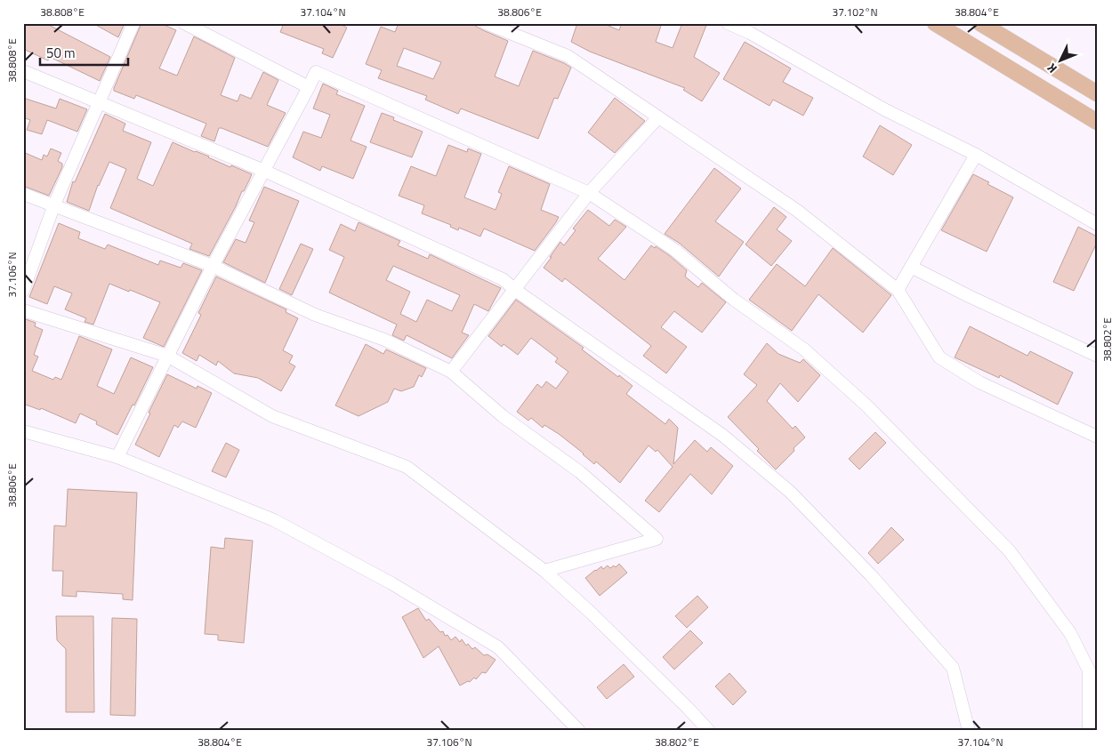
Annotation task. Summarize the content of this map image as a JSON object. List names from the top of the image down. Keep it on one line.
{"scale_bar":"50 m","north":"bottom left","coordinates":["38.808°E","37.104°N","38.806°E","37.102°N","38.804°E","37.106°N","38.802°E"]}
